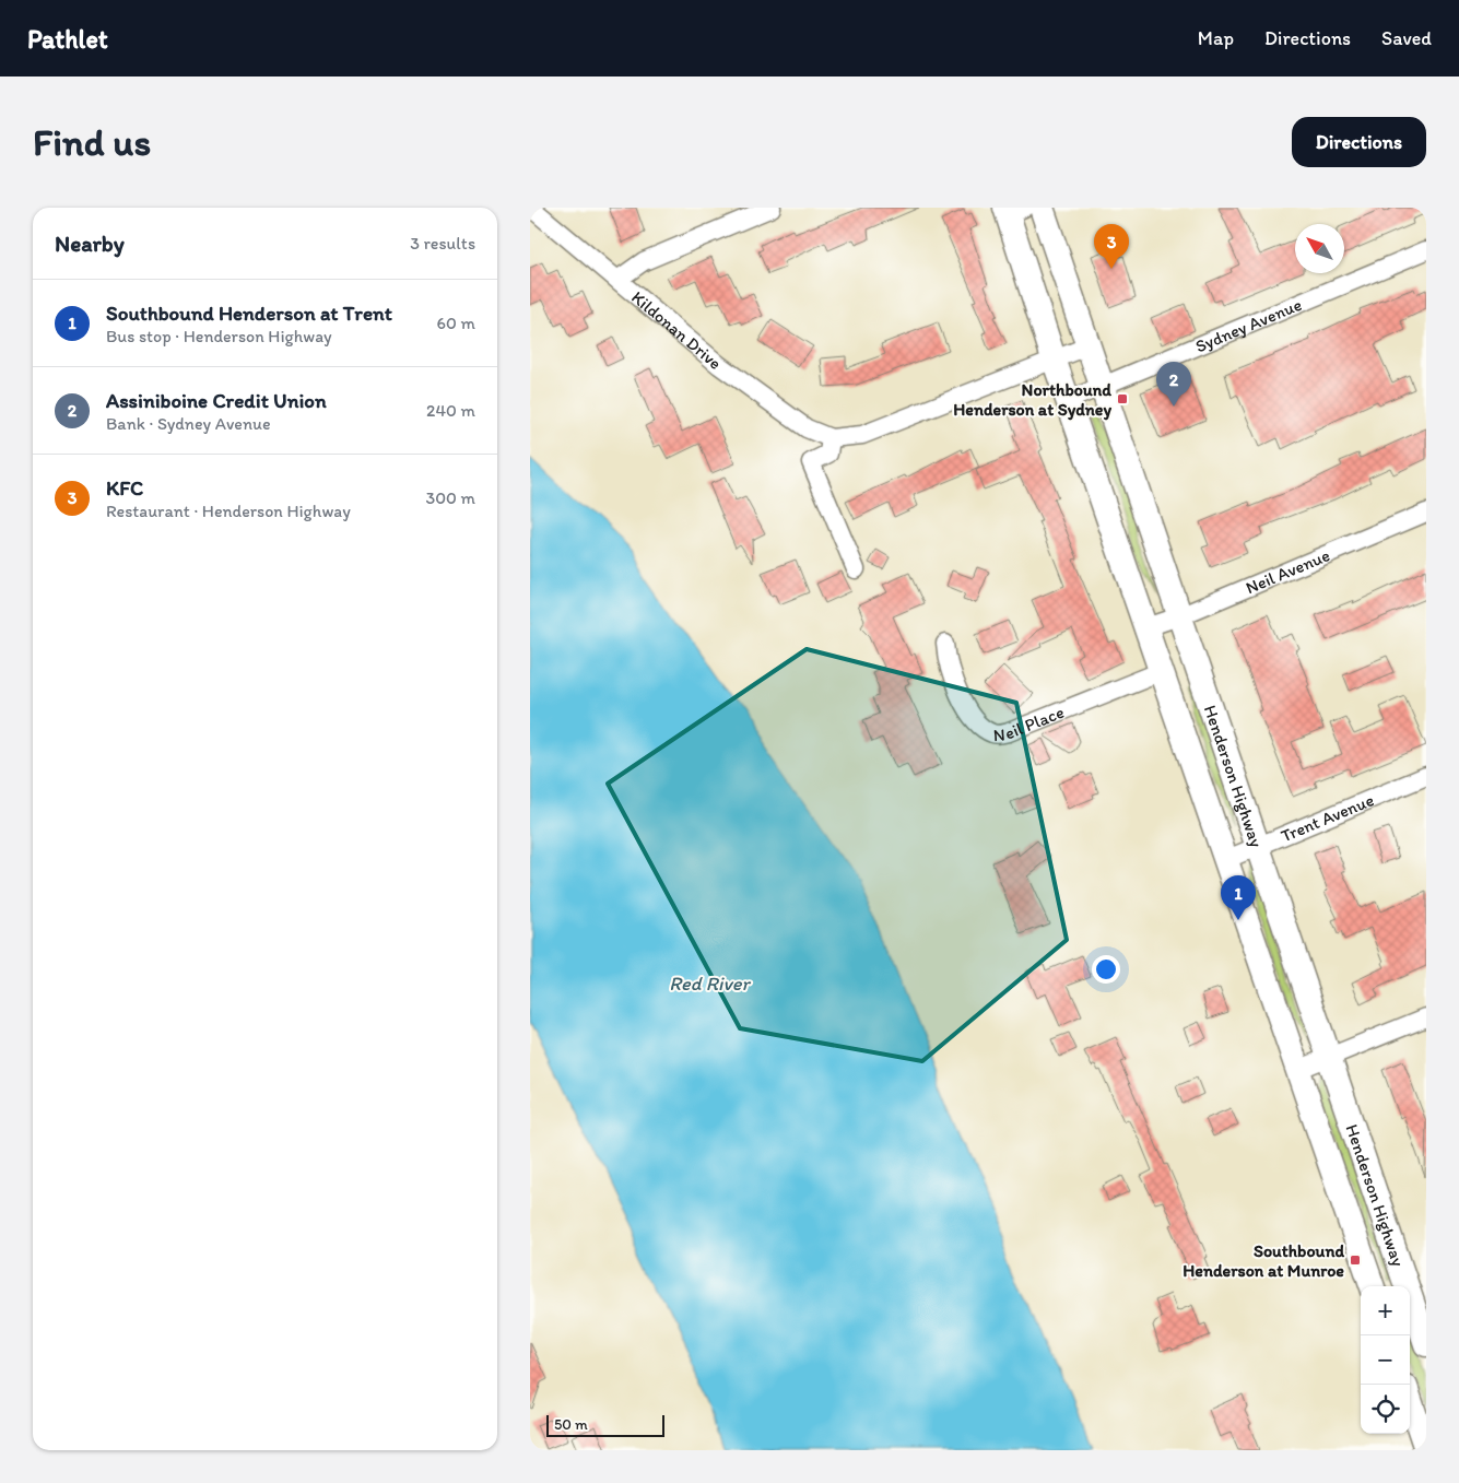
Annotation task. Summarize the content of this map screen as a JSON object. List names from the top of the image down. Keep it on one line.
{"streets":{"main road":["Henderson Highway"],"street":["Sydney Avenue","Kildonan Drive","Neil Avenue","Neil Place","Trent Avenue"]},"crossings":[["Sydney Avenue","Henderson Highway"],["Kildonan Drive","Henderson Highway"],["Neil Avenue","Henderson Highway"],["Neil Place","Henderson Highway"],["Henderson Highway","Trent Avenue"]],"water":["Red River"],"places":{"transit":["Northbound Henderson at Sydney","Southbound Henderson at Munroe"]},"scale_bar":"50 m","north":"top left","page":{"header":"Pathlet","nav":["Map","Directions","Saved"],"buttons":"Directions","title":"Find us","heading":["Nearby","3 results"],"pins":["3","2","1"],"list":[{"mark":"1","name":"Southbound Henderson at Trent","note":"Bus stop · Henderson Highway","value":"60 m"},{"mark":"2","name":"Assiniboine Credit Union","note":"Bank · Sydney Avenue","value":"240 m"},{"mark":"3","name":"KFC","note":"Restaurant · Henderson Highway","value":"300 m"}],"map_buttons":["+","−"],"scale":"50 m"}}
